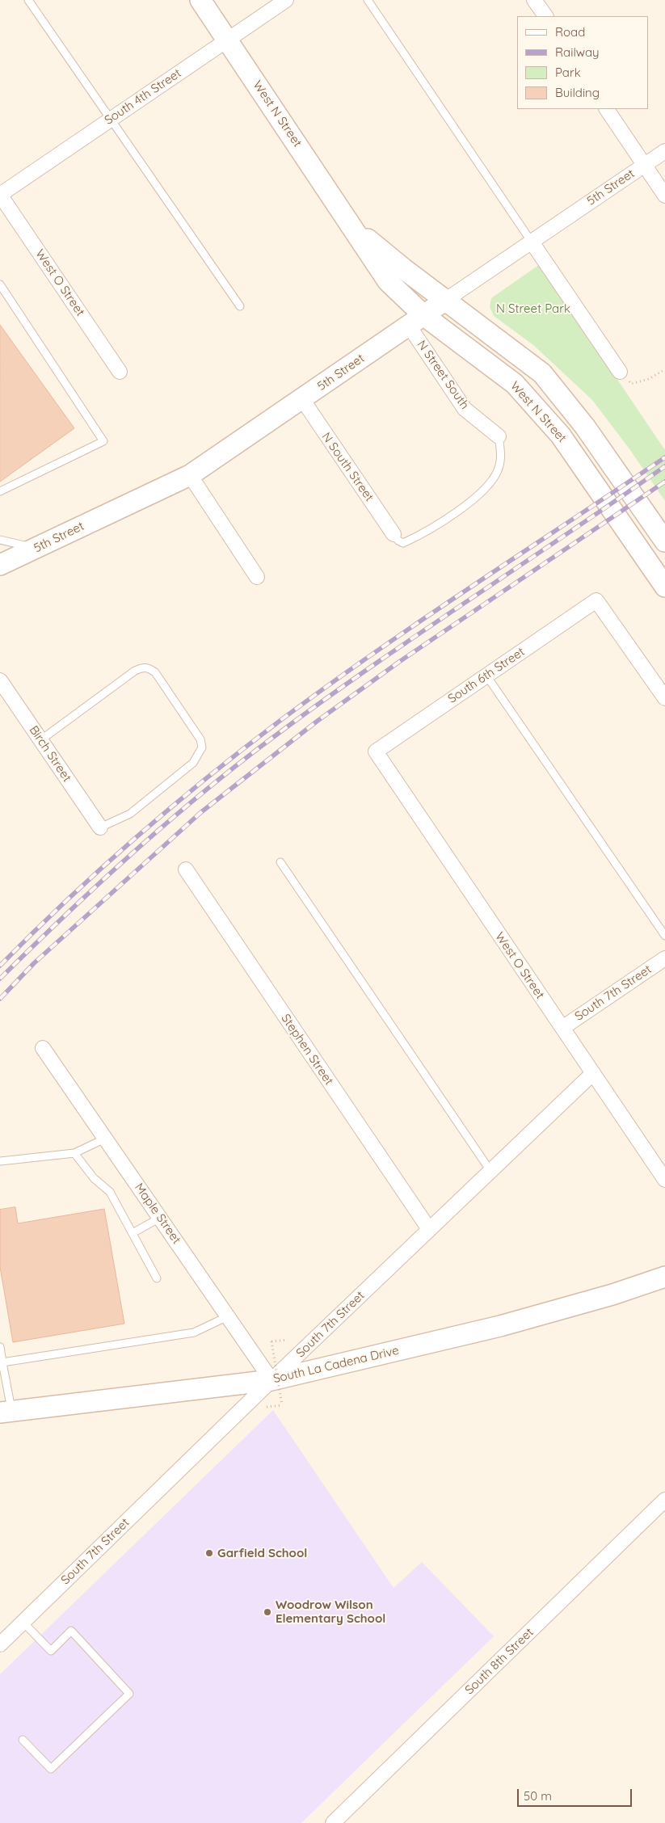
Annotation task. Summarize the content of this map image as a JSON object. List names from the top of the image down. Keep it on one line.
{"streets":{"street":["South 4th Street","West N Street","5th Street","West O Street","N Street South","N South Street","South 6th Street","Birch Street","South 7th Street","Stephen Street","Maple Street","South La Cadena Drive","South 8th Street"]},"crossings":[["South 4th Street","West N Street"],["South 4th Street","West O Street"],["West N Street","5th Street"],["West N Street","N Street South"],["5th Street","N Street South"],["5th Street","N South Street"],["West O Street","South 6th Street"],["West O Street","South 7th Street"],["South 7th Street","Stephen Street"],["South 7th Street","Maple Street"],["South 7th Street","South La Cadena Drive"],["Maple Street","South La Cadena Drive"]],"parks":["N Street Park"],"places":["Garfield School","Woodrow Wilson Elementary School"],"legend":["Road","Railway","Park","Building"],"scale_bar":"50 m"}
